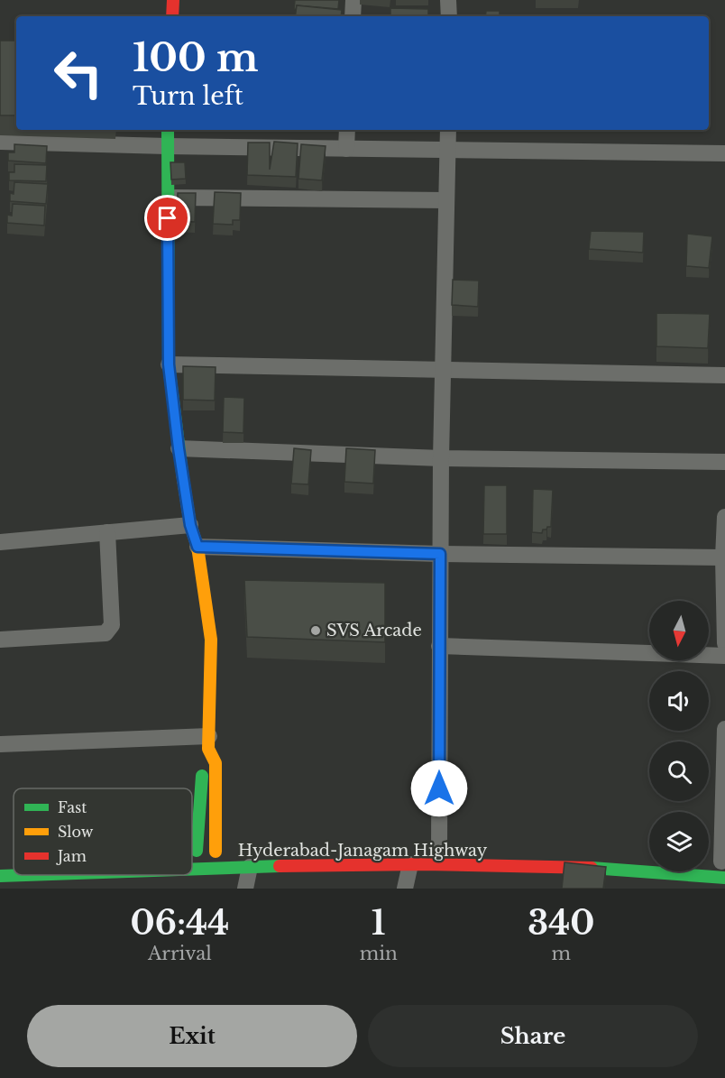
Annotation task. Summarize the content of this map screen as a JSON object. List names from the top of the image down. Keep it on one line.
{"streets":{"main road":["Hyderabad-Janagam Highway"]},"places":["SVS Arcade"],"legend":["Fast","Slow","Jam"],"north":"bottom","page":{"turn":["100 m","Turn left"],"eta":["06:44","Arrival","1","min","340","m"],"buttons":["Exit","Share"]}}
